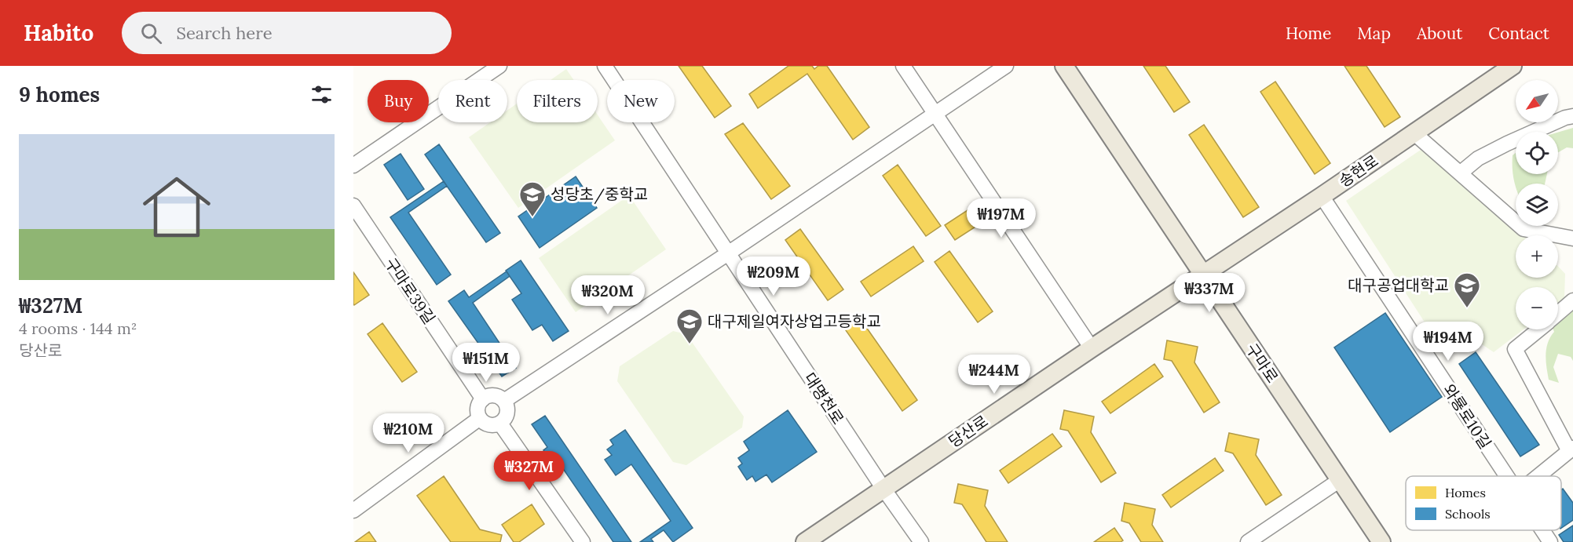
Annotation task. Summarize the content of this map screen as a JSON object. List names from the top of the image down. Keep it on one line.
{"streets":{"main road":["송현로","구마로","당산로"],"street":["구마로39길","대명천로","와룡로10길"]},"crossings":[["송현로","구마로"],["송현로","와룡로10길"],["송현로","당산로"],["구마로","당산로"],["대명천로","당산로"]],"places":{"school or university":["성당초/중학교","대구공업대학교","대구제일여자상업고등학교"]},"legend":["Homes","Schools"],"north":"bottom left","page":{"header":"Habito","search":"Search here","nav":["Home","Map","About","Contact"],"heading":"9 homes","map_buttons":["+","−"],"chip":["Buy","Rent","Filters","New"],"list":[{"name":"₩327M","note":"4 rooms · 144 m² · 당산로"}],"price":["₩197M","₩209M","₩337M","₩320M","₩194M","₩151M","₩244M","₩210M","₩327M"]}}
